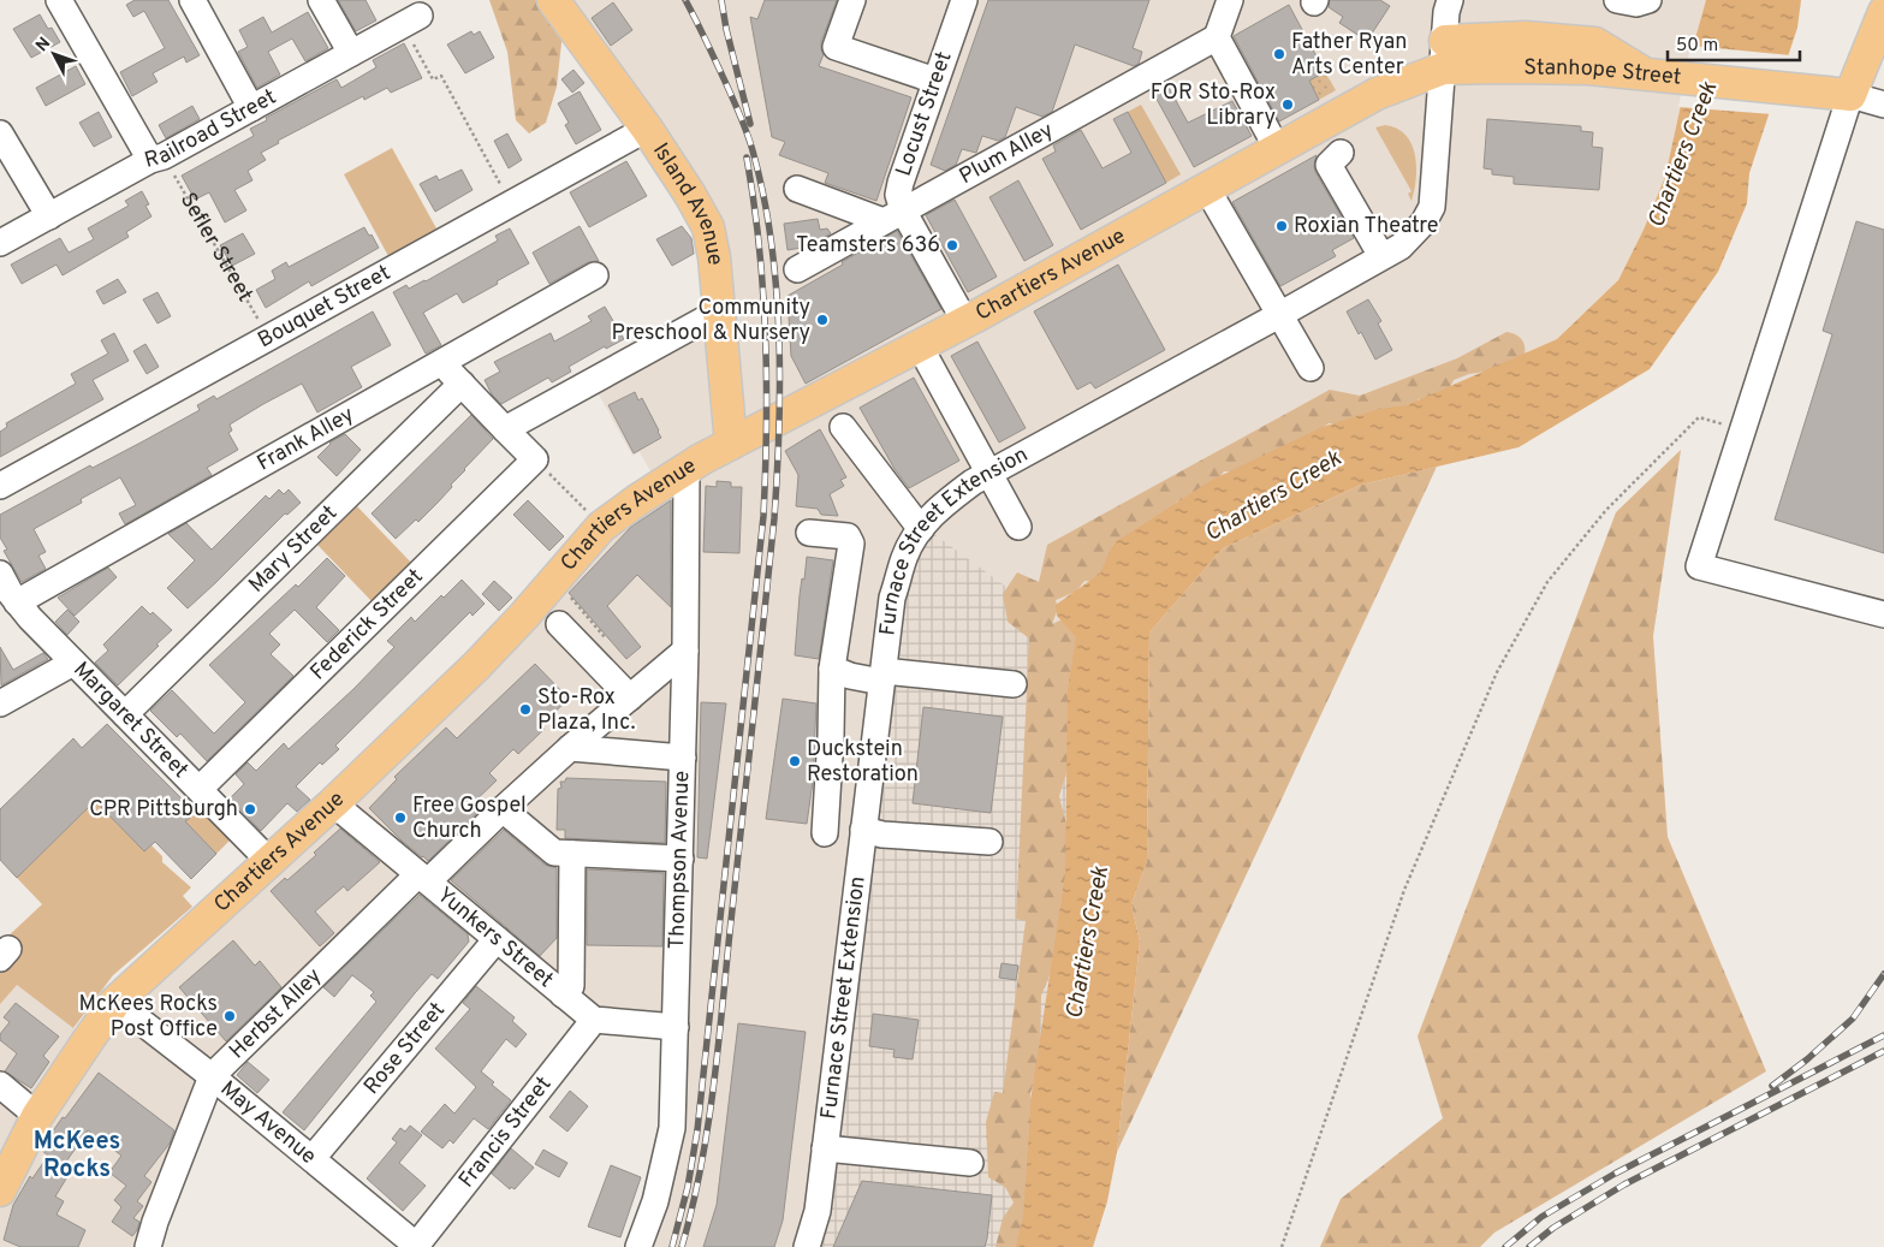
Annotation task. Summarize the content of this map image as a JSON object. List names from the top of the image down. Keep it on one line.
{"streets":{"main road":["Stanhope Street","Island Avenue","Chartiers Avenue"],"street":["Locust Street","Railroad Street","Plum Alley","Bouquet Street","Frank Alley","Furnace Street Extension","Mary Street","Federick Street","Margaret Street","Thompson Avenue","Yunkers Street","Herbst Alley","Rose Street","May Avenue","Francis Street"],"path":["Sefler Street"]},"crossings":[["Stanhope Street","Chartiers Avenue"],["Stanhope Street","Furnace Street Extension"],["Locust Street","Plum Alley"],["Locust Street","Chartiers Avenue"],["Railroad Street","Sefler Street"],["Island Avenue","Chartiers Avenue"],["Island Avenue","Bouquet Street"],["Sefler Street","Bouquet Street"],["Chartiers Avenue","Furnace Street Extension"],["Chartiers Avenue","Margaret Street"],["Chartiers Avenue","Thompson Avenue"],["Chartiers Avenue","Yunkers Street"],["Chartiers Avenue","May Avenue"],["Frank Alley","Margaret Street"],["Mary Street","Margaret Street"],["Federick Street","Margaret Street"],["Thompson Avenue","Herbst Alley"],["Yunkers Street","Herbst Alley"],["Yunkers Street","Rose Street"],["Yunkers Street","Francis Street"],["Herbst Alley","May Avenue"],["Rose Street","May Avenue"],["May Avenue","Francis Street"]],"districts":["McKees Rocks"],"water":["Chartiers Creek"],"places":["Father Ryan Arts Center","FOR Sto-Rox Library","Roxian Theatre","Teamsters 636","Community Preschool & Nursery","Sto-Rox Plaza, Inc.","Duckstein Restoration","CPR Pittsburgh","Free Gospel Church","McKees Rocks Post Office"],"scale_bar":"50 m","north":"top left"}
